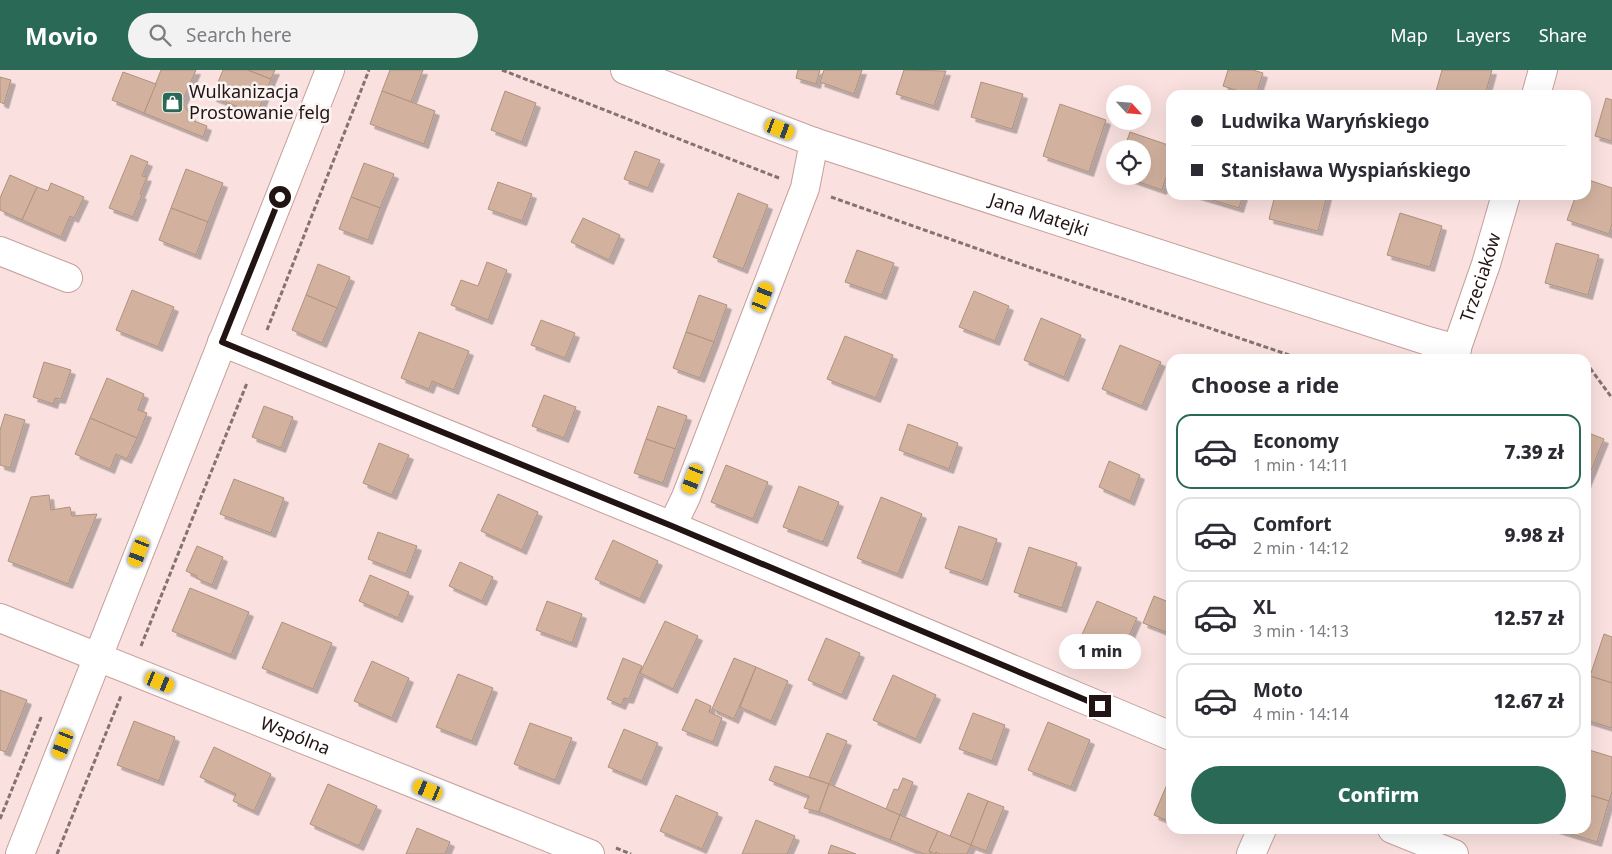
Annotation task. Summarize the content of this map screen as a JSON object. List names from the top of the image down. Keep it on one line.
{"streets":{"street":["Jana Matejki","Trzeciaków","Wspólna"]},"crossings":[["Jana Matejki","Trzeciaków"]],"places":{"shop":["Wulkanizacja Prostowanie felg"]},"north":"bottom right","page":{"header":"Movio","search":"Search here","nav":["Map","Layers","Share"],"banner":["Ludwika Waryńskiego","Stanisława Wyspiańskiego"],"heading":"Choose a ride","list":[{"name":"Economy","note":"1 min · 14:11","value":"7.39 zł"},{"name":"Comfort","note":"2 min · 14:12","value":"9.98 zł"},{"name":"XL","note":"3 min · 14:13","value":"12.57 zł"},{"name":"Moto","note":"4 min · 14:14","value":"12.67 zł"}],"bubble":"1 min","buttons":"Confirm"}}
